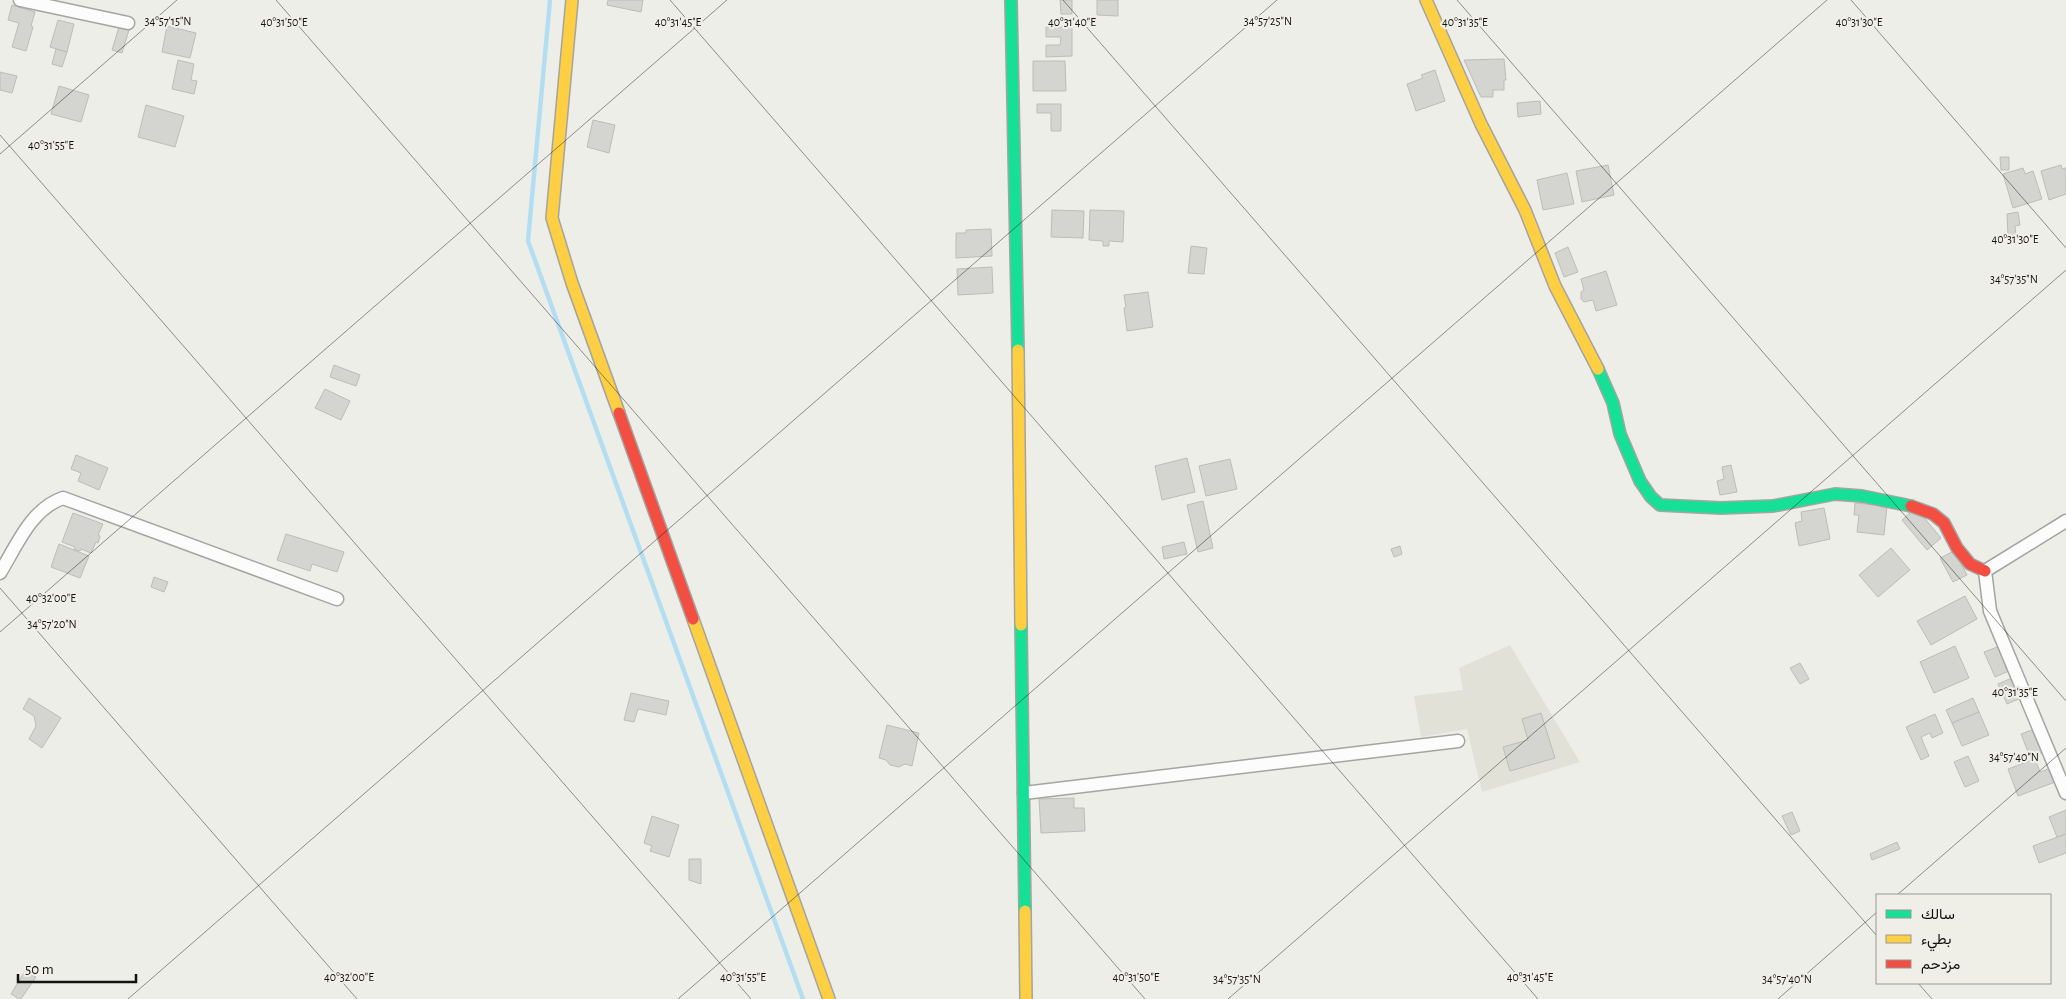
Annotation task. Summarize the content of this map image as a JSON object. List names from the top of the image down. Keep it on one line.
{"legend":["سالك","بطيء","مزدحم"],"scale_bar":"50 m","coordinates":["34°57'15\"N","34°57'25\"N","40°31'50\"E","40°31'45\"E","40°31'40\"E","40°31'35\"E","40°31'30\"E","40°31'55\"E","34°57'35\"N","40°32'00\"E","34°57'20\"N","34°57'40\"N"]}
